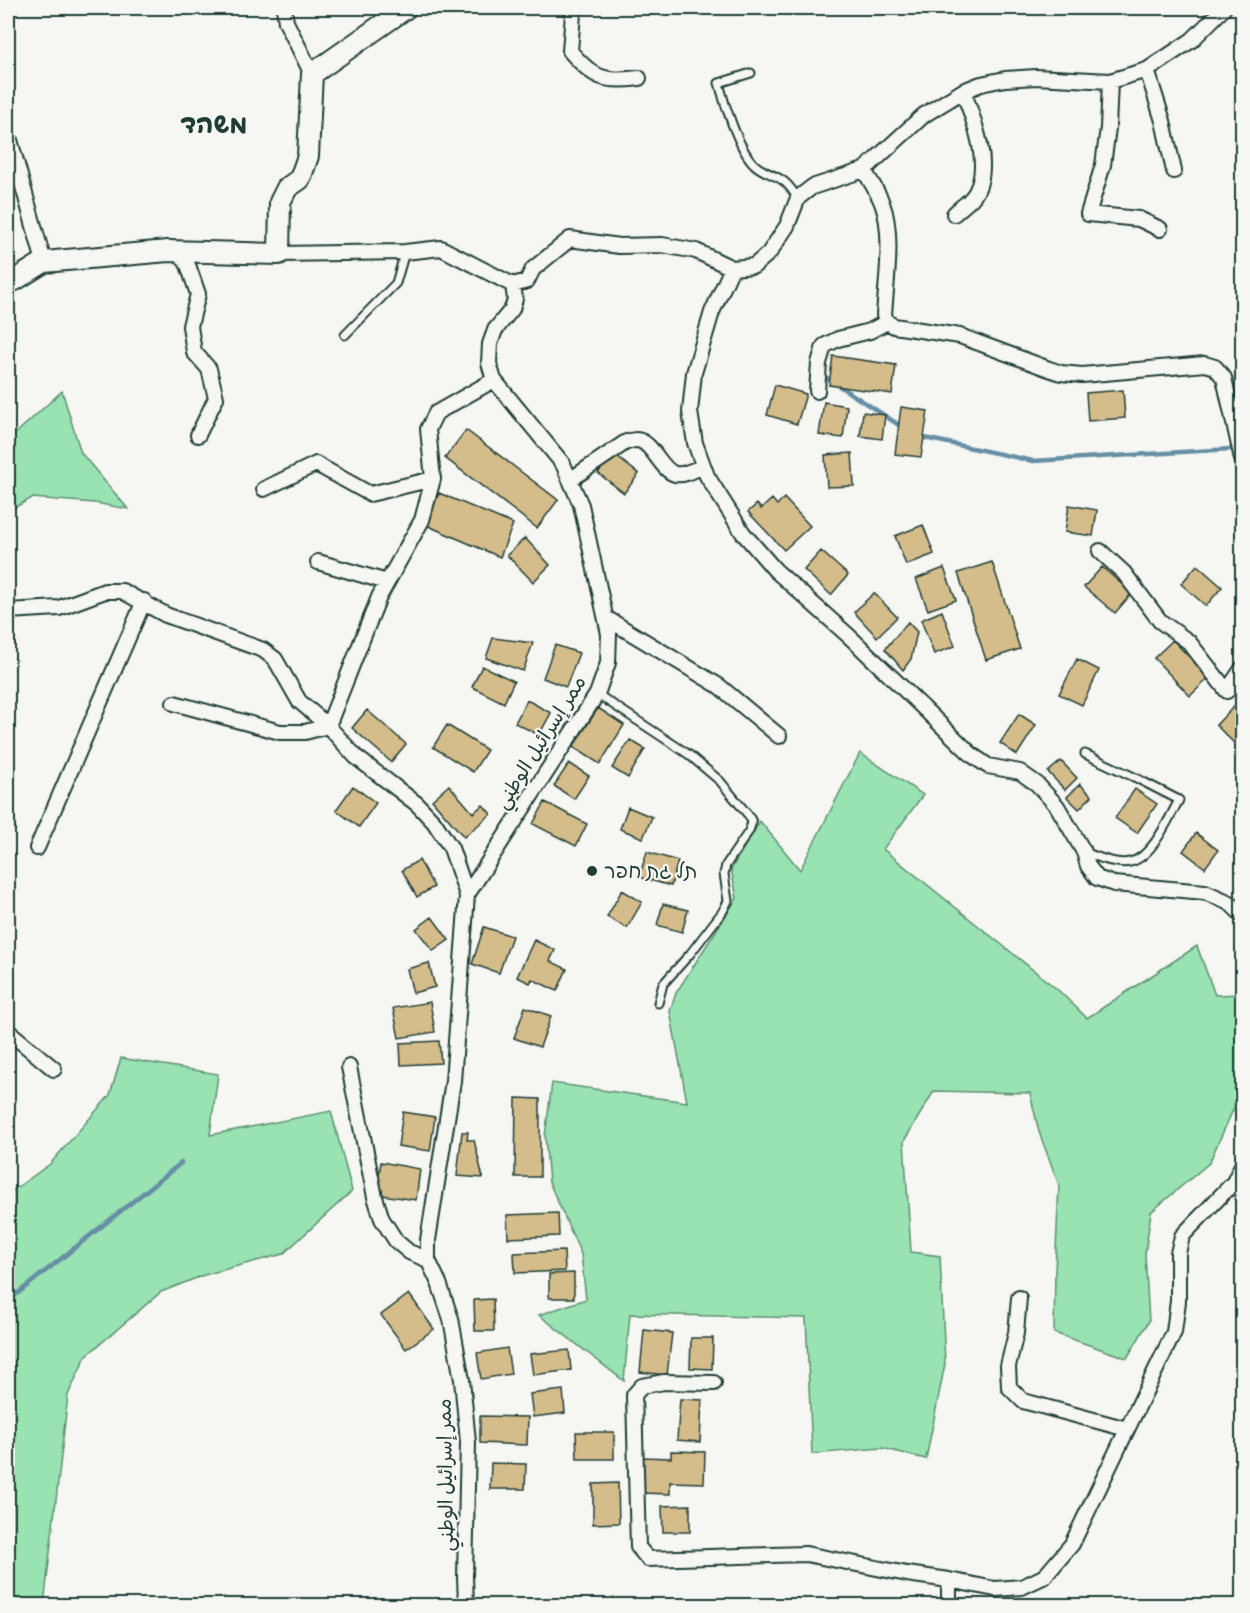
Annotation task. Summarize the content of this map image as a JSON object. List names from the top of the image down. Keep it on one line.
{"streets":{"street":["ممر إسرائيل الوطني"]},"districts":["משהד"],"places":["תל גת חפר"]}
